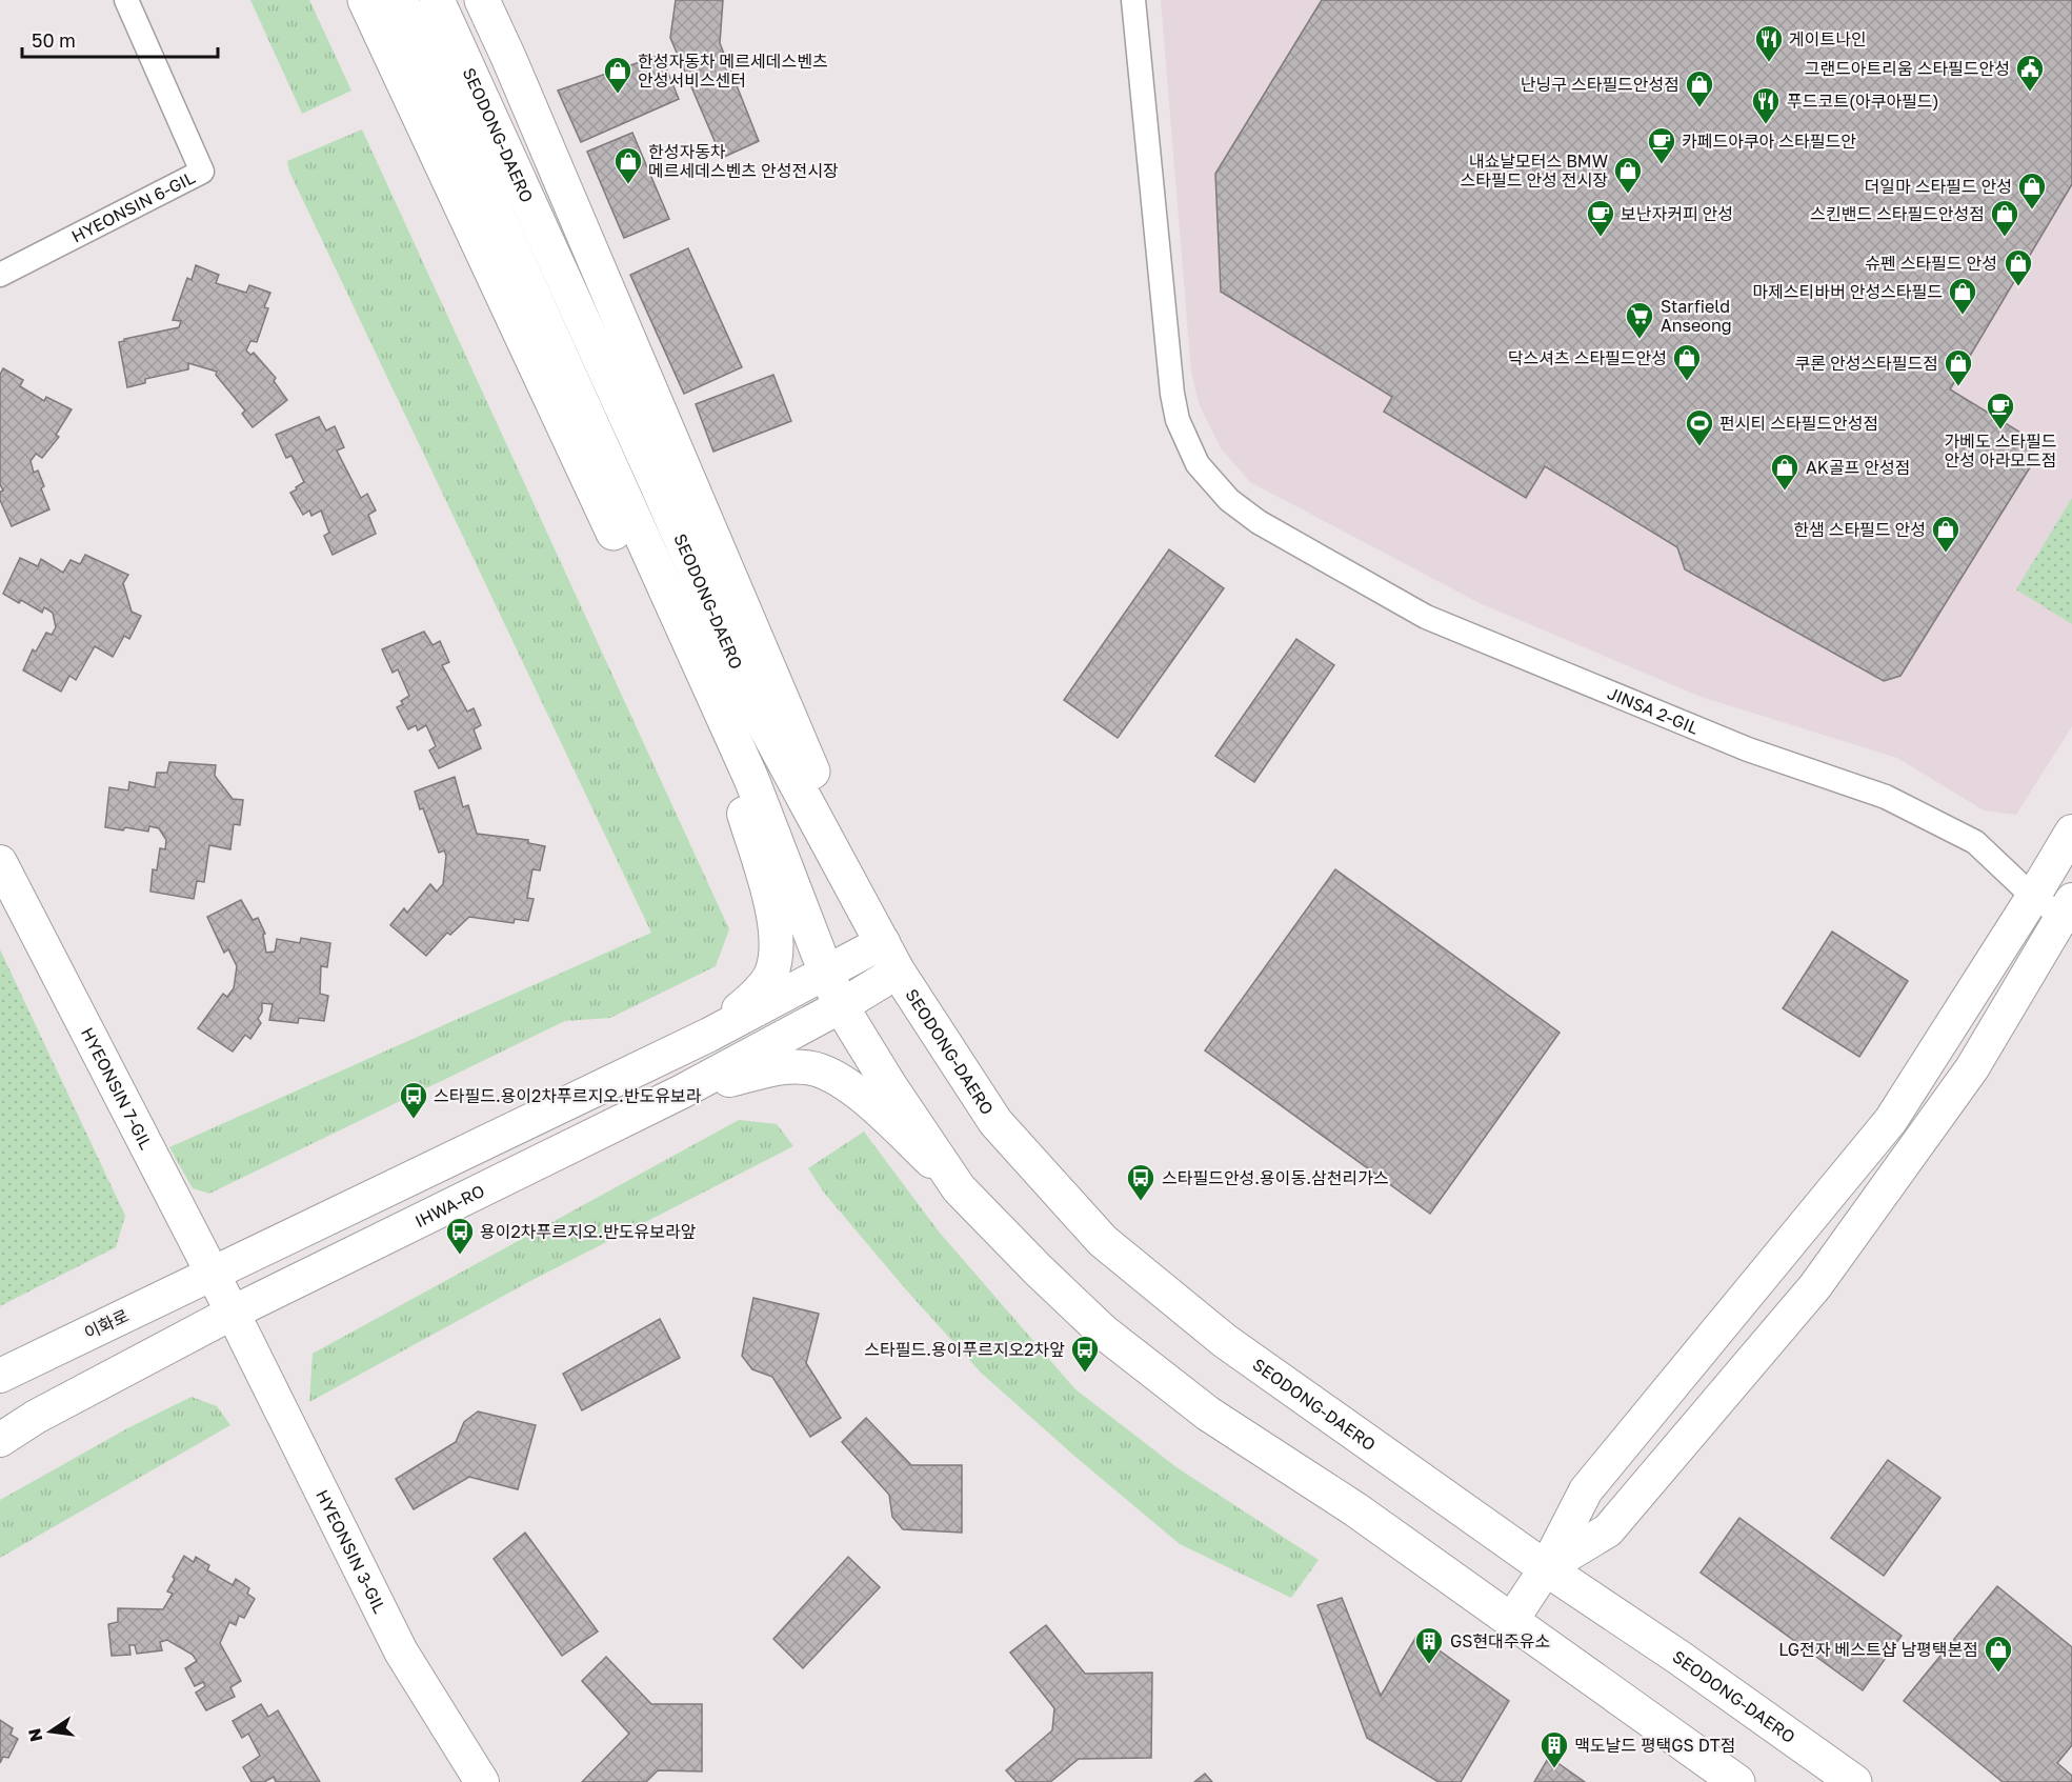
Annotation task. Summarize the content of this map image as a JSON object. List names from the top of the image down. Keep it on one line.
{"streets":{"main road":["SEODONG-DAERO"],"street":["HYEONSIN 6-GIL","JINSA 2-GIL","HYEONSIN 7-GIL","IHWA-RO","이화로","HYEONSIN 3-GIL"]},"crossings":[["SEODONG-DAERO","IHWA-RO"],["HYEONSIN 7-GIL","IHWA-RO"],["HYEONSIN 7-GIL","이화로"],["HYEONSIN 7-GIL","HYEONSIN 3-GIL"],["IHWA-RO","HYEONSIN 3-GIL"]],"places":{"restaurant":["게이트나인","푸드코트(아쿠아필드)"],"public building":["그랜드아트리움 스타필드안성"],"shop":["한성자동차 메르세데스벤츠 안성서비스센터","난닝구 스타필드안성점","한성자동차 메르세데스벤츠 안성전시장","내쇼날모터스 BMW 스타필드 안성 전시장","더일마 스타필드 안성","스킨밴드 스타필드안성점","슈펜 스타필드 안성","마제스티바버 안성스타필드","닥스셔츠 스타필드안성","쿠론 안성스타필드점","AK골프 안성점","한샘 스타필드 안성","LG전자 베스트샵 남평택본점"],"cafe":["카페드아쿠아 스타필드안","보난자커피 안성","가베도 스타필드 안성 아라모드점"],"supermarket":["Starfield Anseong"],"sports":["펀시티 스타필드안성점"],"bus stop":["스타필드.용이2차푸르지오.반도유보라","스타필드안성.용이동.삼천리가스","용이2차푸르지오.반도유보라앞","스타필드.용이푸르지오2차앞"],"building":["GS현대주유소","맥도날드 평택GS DT점"]},"scale_bar":"50 m","north":"left"}
